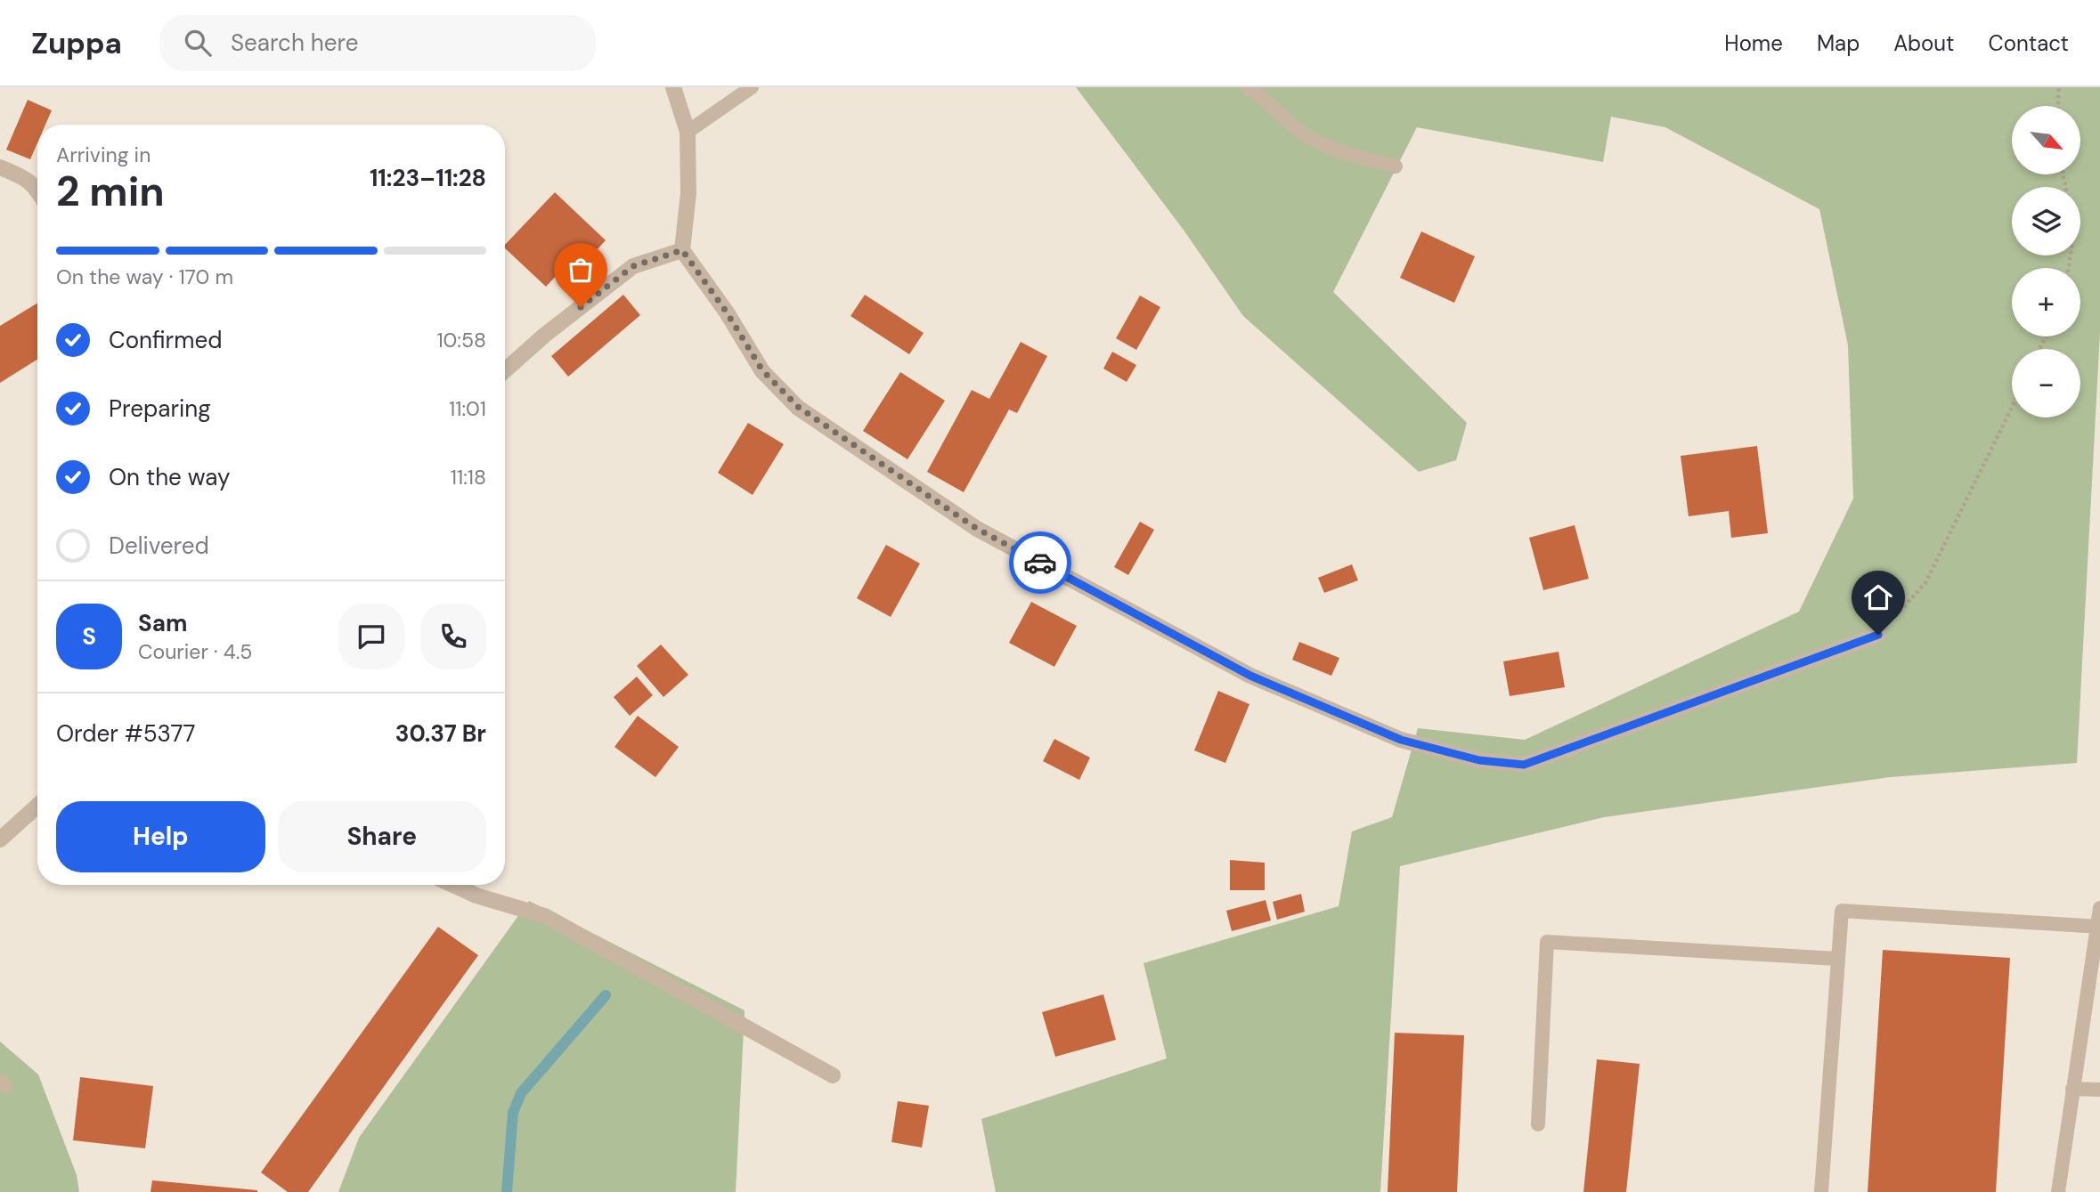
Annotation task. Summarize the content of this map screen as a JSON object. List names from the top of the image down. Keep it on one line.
{"north":"bottom right","page":{"header":"Zuppa","search":"Search here","nav":["Home","Map","About","Contact"],"map_buttons":["+","−"],"heading":["2 min","Arriving in","11:23–11:28"],"panel":["Sam","Courier · 4.5","Order #5377","30.37 Br"],"bar":"On the way · 170 m","list":[["Confirmed","10:58"],["Preparing","11:01"],["On the way","11:18"],"Delivered"],"round":"S","buttons":["Help","Share"]}}
